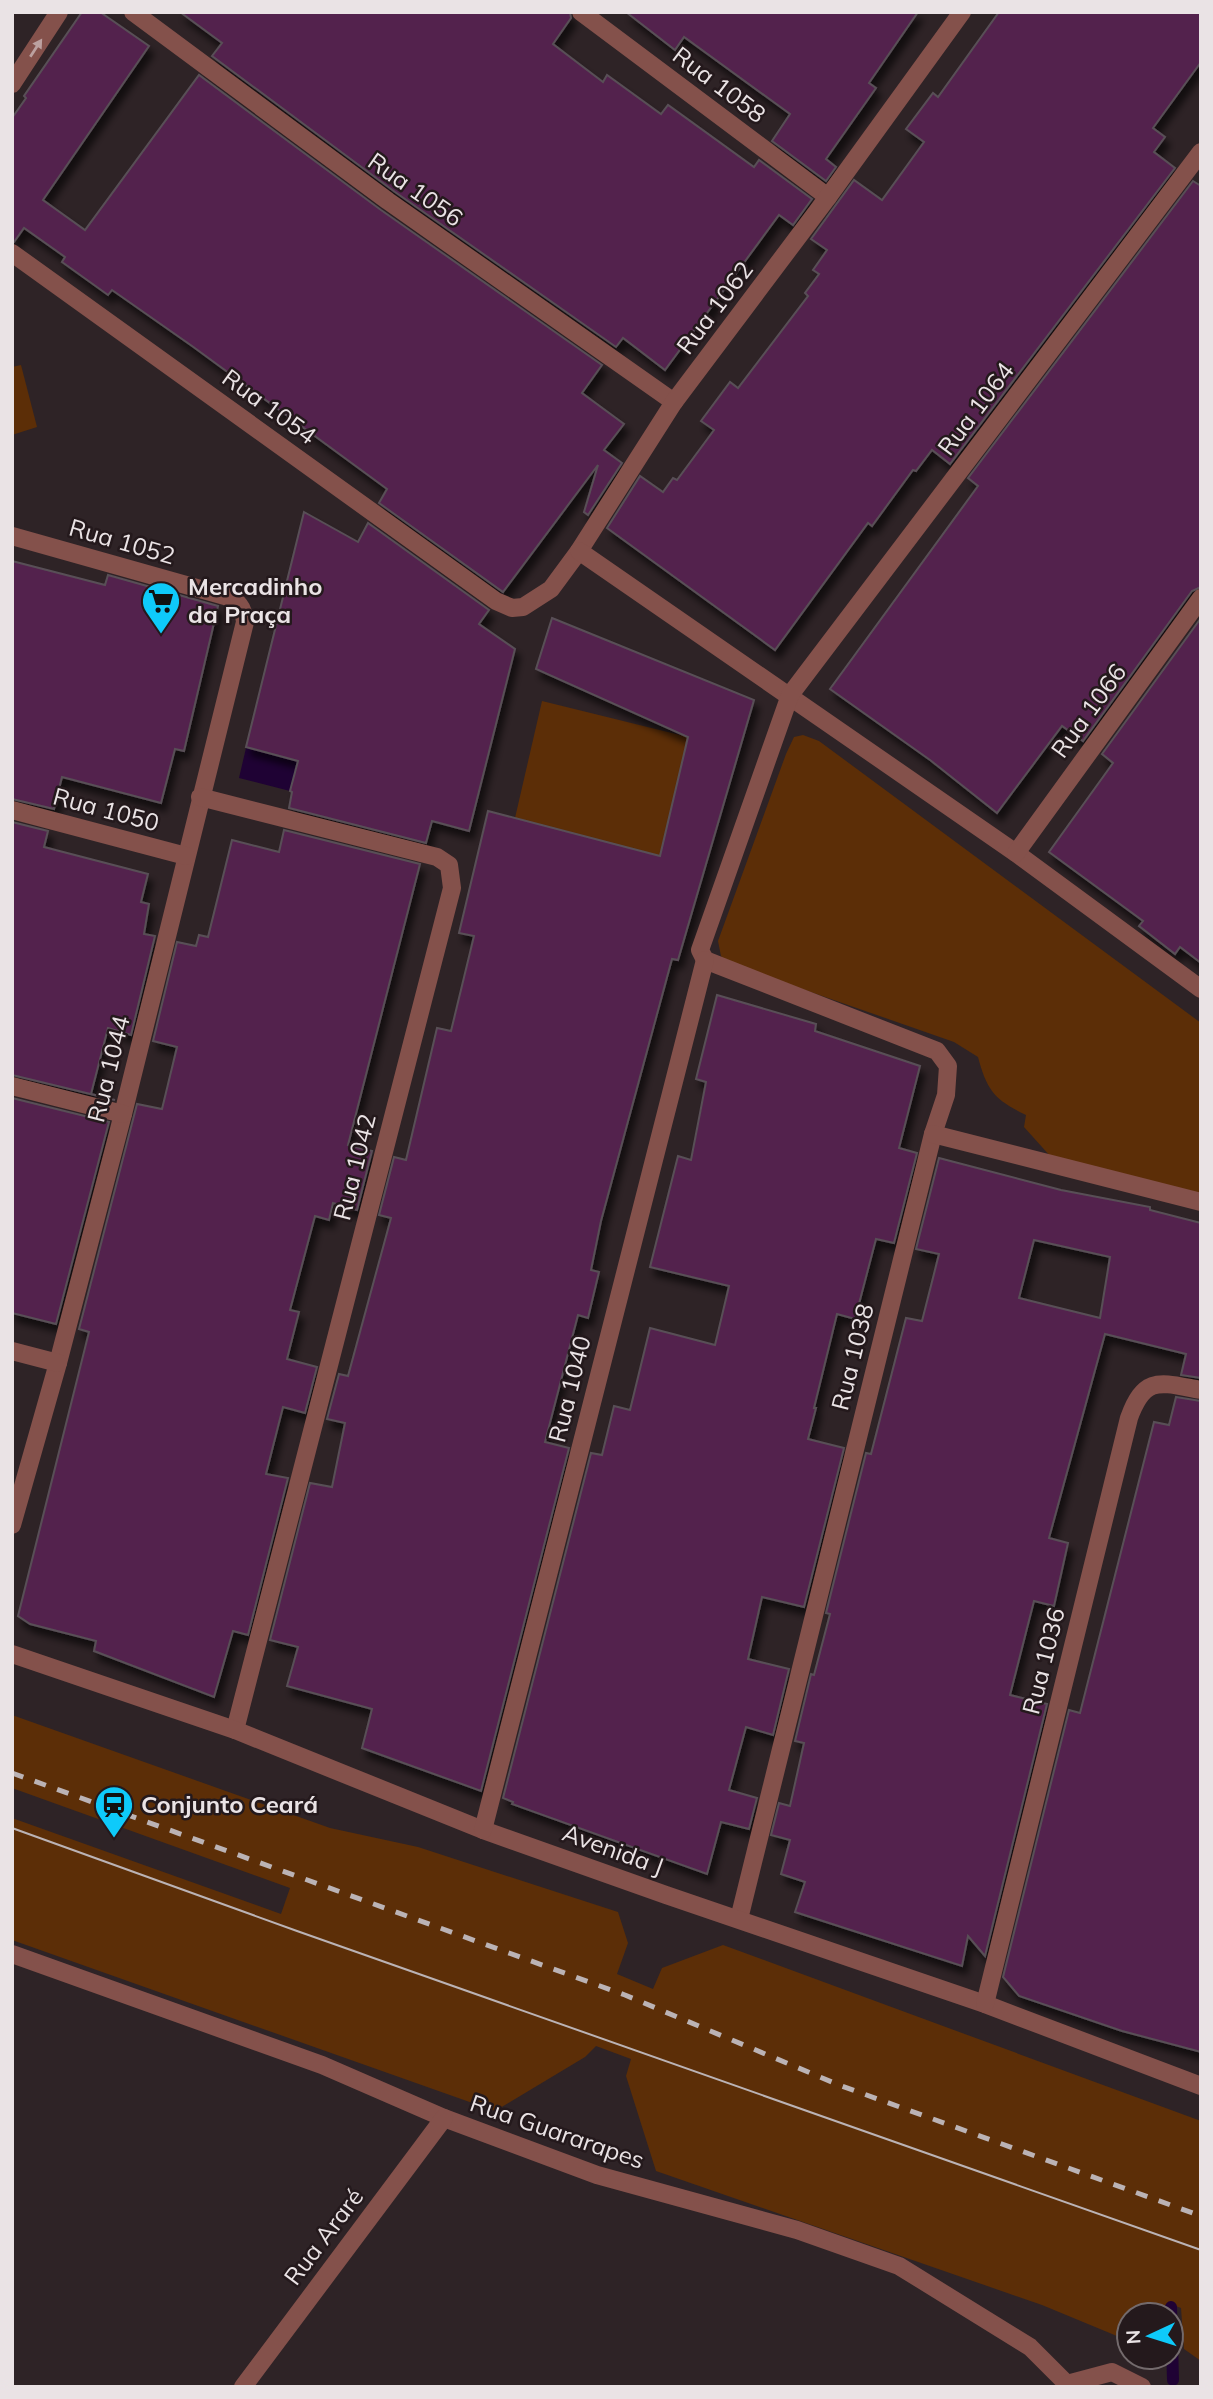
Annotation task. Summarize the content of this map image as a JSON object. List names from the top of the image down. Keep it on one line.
{"streets":{"street":["Rua 1058","Rua 1056","Rua 1062","Rua 1054","Rua 1064","Rua 1052","Rua 1066","Rua 1050","Rua 1044","Rua 1042","Rua 1038","Rua 1040","Rua 1036","Avenida J","Rua Guararapes","Rua Araré"]},"crossings":[["Rua 1058","Rua 1062"],["Rua 1056","Rua 1062"],["Rua 1062","Rua 1054"],["Rua 1064","Rua 1038"],["Rua 1064","Rua 1040"],["Rua 1052","Rua 1044"],["Rua 1050","Rua 1044"],["Rua 1044","Rua 1042"],["Rua 1042","Avenida J"],["Rua 1038","Rua 1040"],["Rua 1038","Avenida J"],["Rua 1040","Avenida J"],["Rua 1036","Avenida J"],["Rua Guararapes","Rua Araré"]],"places":{"supermarket":["Mercadinho da Praça"],"station":["Conjunto Ceará"]},"north":"left"}
